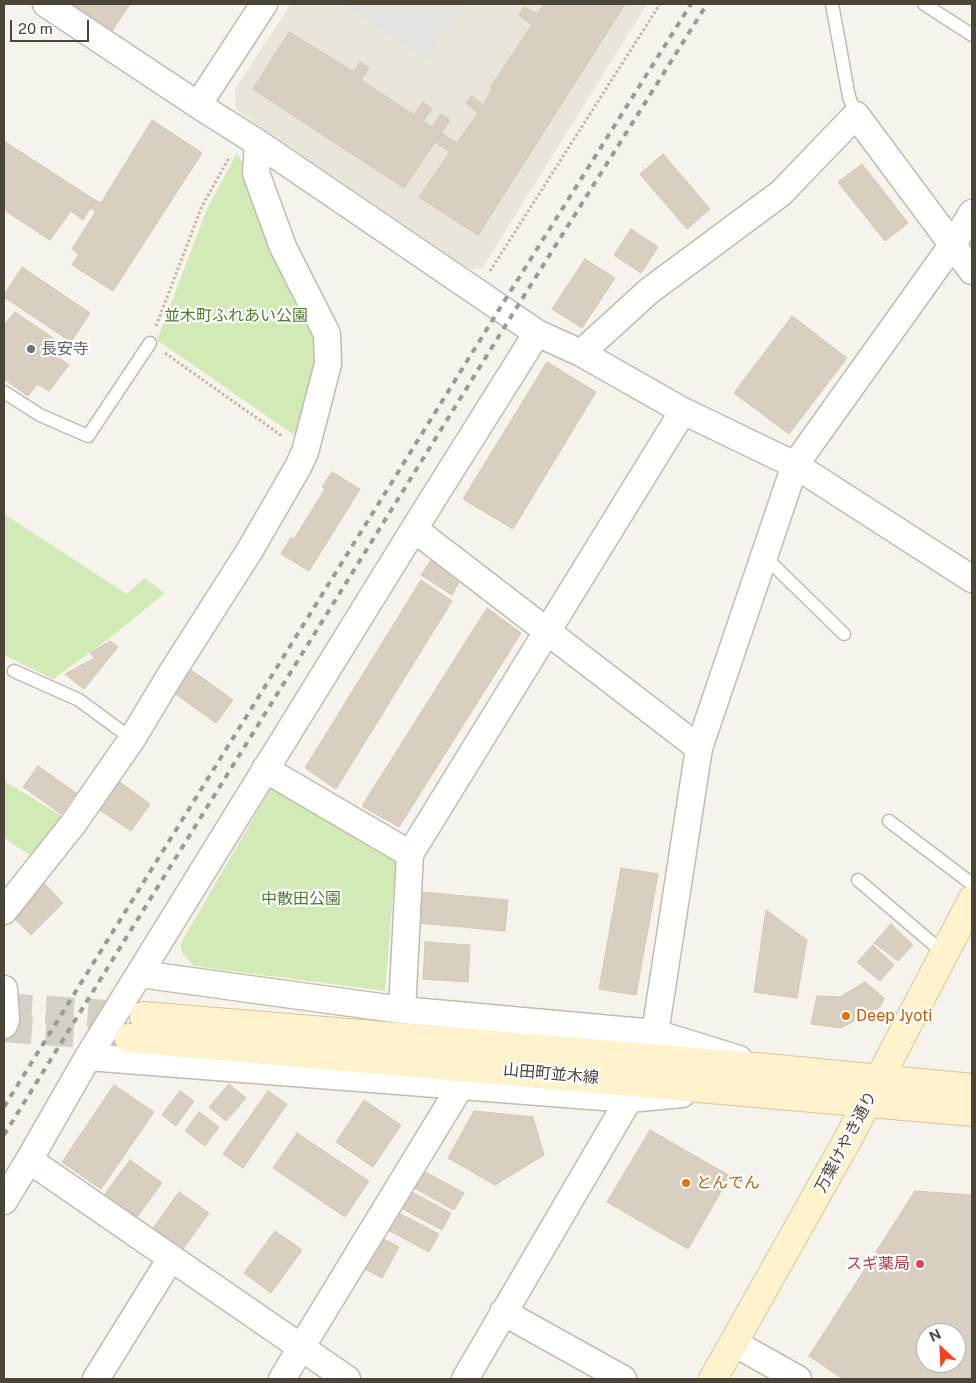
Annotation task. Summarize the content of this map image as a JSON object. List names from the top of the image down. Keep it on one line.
{"streets":{"street":["山田町並木線","万葉けやき通り"]},"crossings":[["山田町並木線","万葉けやき通り"]],"parks":["並木町ふれあい公園","中散田公園"],"places":["長安寺","Deep Jyoti","とんでん","スギ薬局"],"scale_bar":"20 m","north":"top left"}
